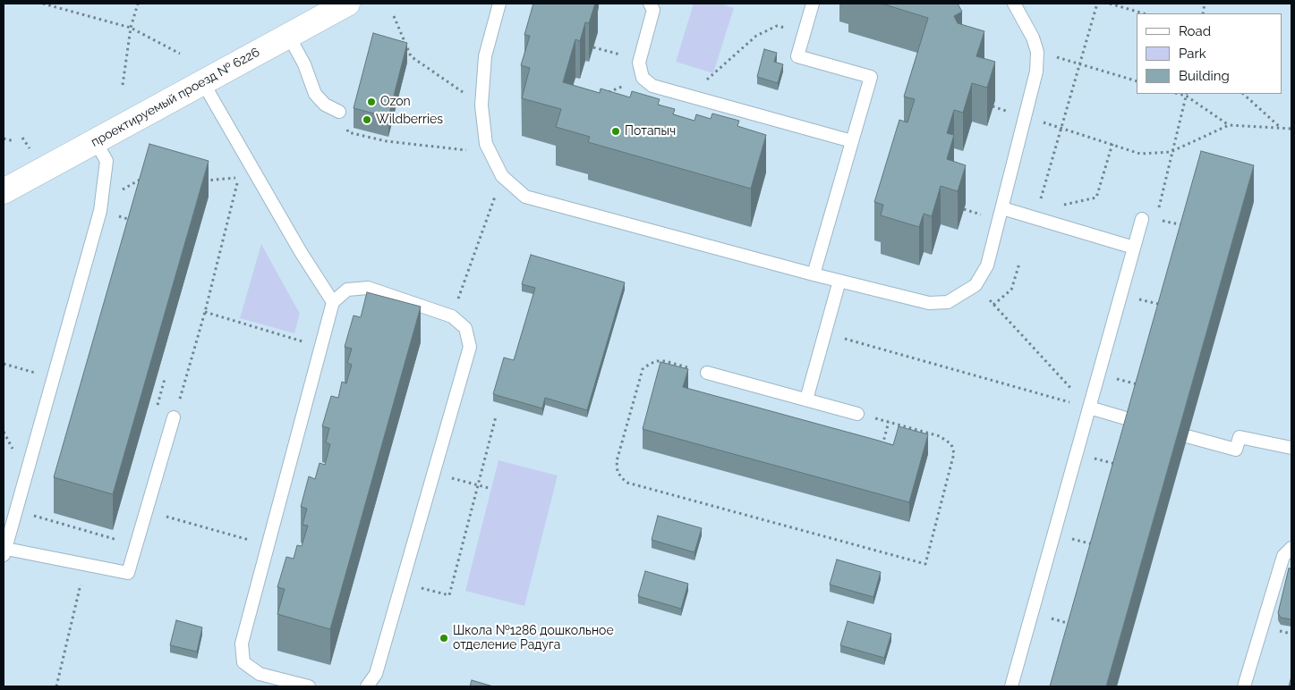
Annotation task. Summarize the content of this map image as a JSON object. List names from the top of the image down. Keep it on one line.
{"streets":{"street":["проектируемый проезд № 6226"]},"places":["Ozon","Wildberries","Потапыч","Школа №1286 дошкольное отделение Радуга"],"legend":["Road","Park","Building"]}
